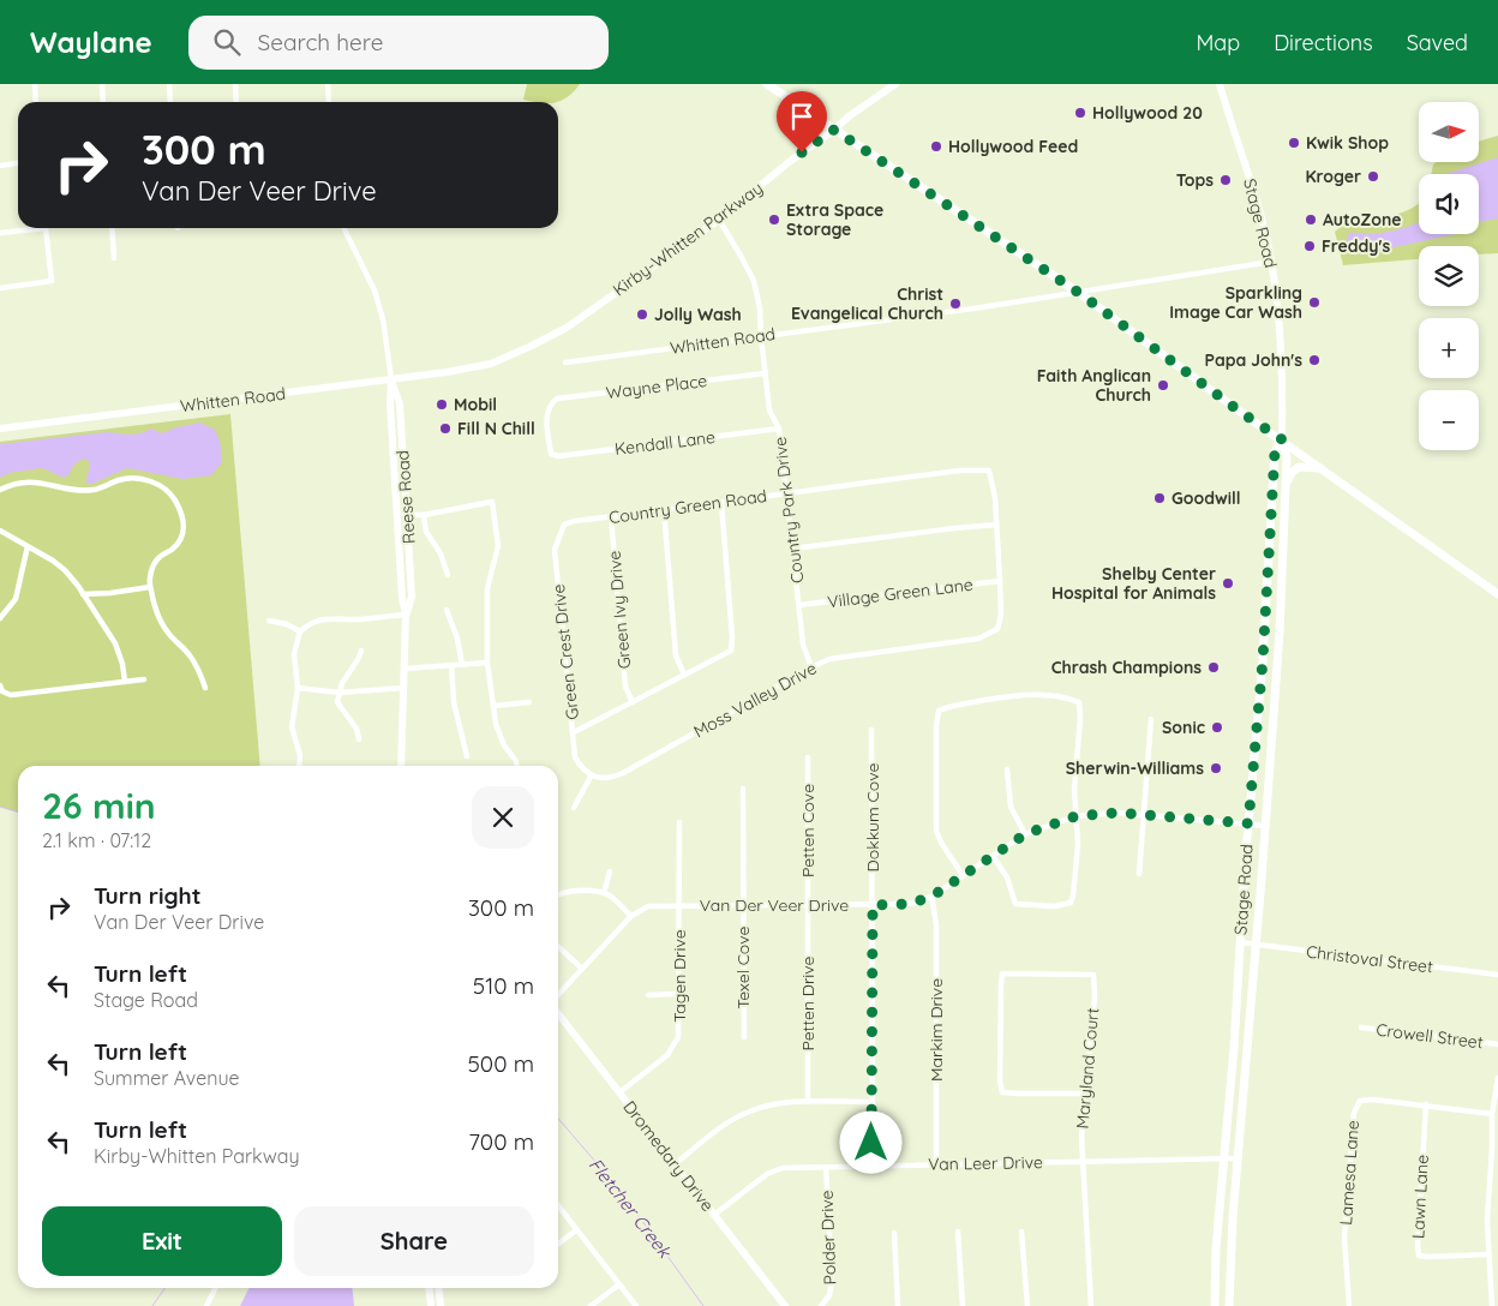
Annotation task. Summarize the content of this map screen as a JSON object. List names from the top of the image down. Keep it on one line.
{"streets":{"main road":["Stage Road","Kirby-Whitten Parkway","Whitten Road","Reese Road","Dromedary Drive"],"street":["Wayne Place","Kendall Lane","Country Green Road","Country Park Drive","Village Green Lane","Green Ivy Drive","Green Crest Drive","Moss Valley Drive","Dokkum Cove","Petten Cove","Van Der Veer Drive","Christoval Street","Texel Cove","Tagen Drive","Petten Drive","Markim Drive","Crowell Street","Maryland Court","Van Leer Drive","Lamesa Lane","Lawn Lane","Polder Drive"]},"crossings":[["Stage Road","Whitten Road"],["Stage Road","Van Der Veer Drive"],["Stage Road","Christoval Street"],["Stage Road","Van Leer Drive"],["Kirby-Whitten Parkway","Whitten Road"],["Kirby-Whitten Parkway","Country Park Drive"],["Whitten Road","Reese Road"],["Whitten Road","Country Park Drive"],["Wayne Place","Kendall Lane"],["Wayne Place","Country Park Drive"],["Kendall Lane","Country Park Drive"],["Country Green Road","Country Park Drive"],["Country Green Road","Green Ivy Drive"],["Country Green Road","Green Crest Drive"],["Country Park Drive","Village Green Lane"],["Country Park Drive","Moss Valley Drive"],["Village Green Lane","Moss Valley Drive"],["Green Crest Drive","Moss Valley Drive"],["Dokkum Cove","Van Der Veer Drive"],["Dokkum Cove","Van Leer Drive"],["Petten Cove","Van Der Veer Drive"],["Petten Cove","Petten Drive"],["Van Der Veer Drive","Texel Cove"],["Van Der Veer Drive","Tagen Drive"],["Van Der Veer Drive","Petten Drive"],["Van Der Veer Drive","Markim Drive"],["Tagen Drive","Dromedary Drive"],["Markim Drive","Van Leer Drive"],["Maryland Court","Van Leer Drive"],["Dromedary Drive","Van Leer Drive"],["Van Leer Drive","Polder Drive"],["Lamesa Lane","Lawn Lane"]],"water":["Fletcher Creek"],"places":["Hollywood 20","Kwik Shop","Hollywood Feed","Kroger","Tops","Extra Space Storage","AutoZone","Freddy's","Sparkling Image Car Wash","Christ Evangelical Church","Jolly Wash","Papa John's","Faith Anglican Church","Mobil","Fill N Chill","Goodwill","Shelby Center Hospital for Animals","Chrash Champions","Sonic","Sherwin-Williams"],"north":"right","page":{"header":"Waylane","search":"Search here","nav":["Map","Directions","Saved"],"map_buttons":["+","−"],"turn":["300 m","Van Der Veer Drive"],"heading":["26 min","2.1 km · 07:12"],"list":[{"name":"Turn right","note":"Van Der Veer Drive","value":"300 m"},{"name":"Turn left","note":"Stage Road","value":"510 m"},{"name":"Turn left","note":"Summer Avenue","value":"500 m"},{"name":"Turn left","note":"Kirby-Whitten Parkway","value":"700 m"}],"buttons":["Exit","Share"]}}
